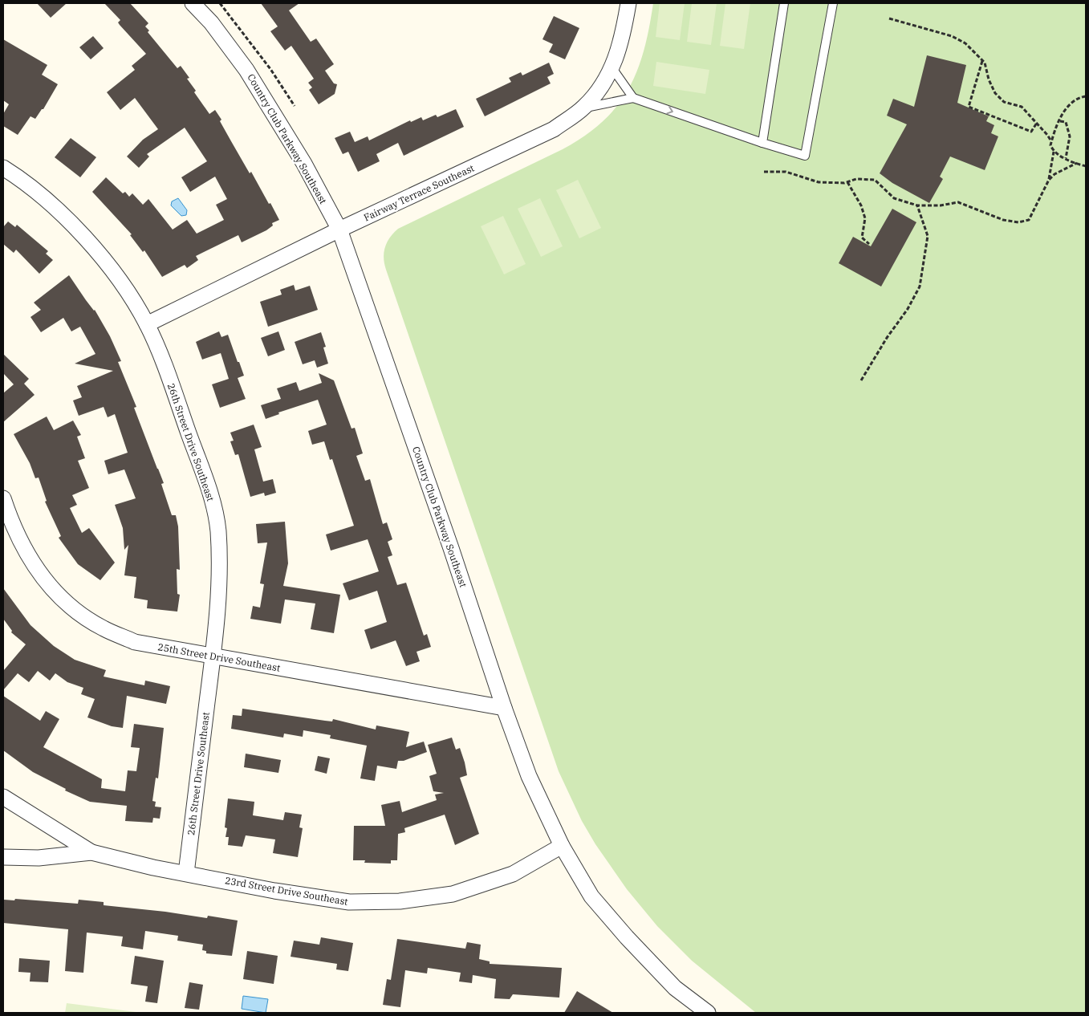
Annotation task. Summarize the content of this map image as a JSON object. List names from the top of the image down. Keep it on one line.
{"streets":{"street":["Country Club Parkway Southeast","Fairway Terrace Southeast","26th Street Drive Southeast","25th Street Drive Southeast","23rd Street Drive Southeast"]},"crossings":[["Country Club Parkway Southeast","Fairway Terrace Southeast"],["Country Club Parkway Southeast","25th Street Drive Southeast"],["Country Club Parkway Southeast","23rd Street Drive Southeast"],["Fairway Terrace Southeast","26th Street Drive Southeast"],["26th Street Drive Southeast","25th Street Drive Southeast"],["26th Street Drive Southeast","23rd Street Drive Southeast"]]}
